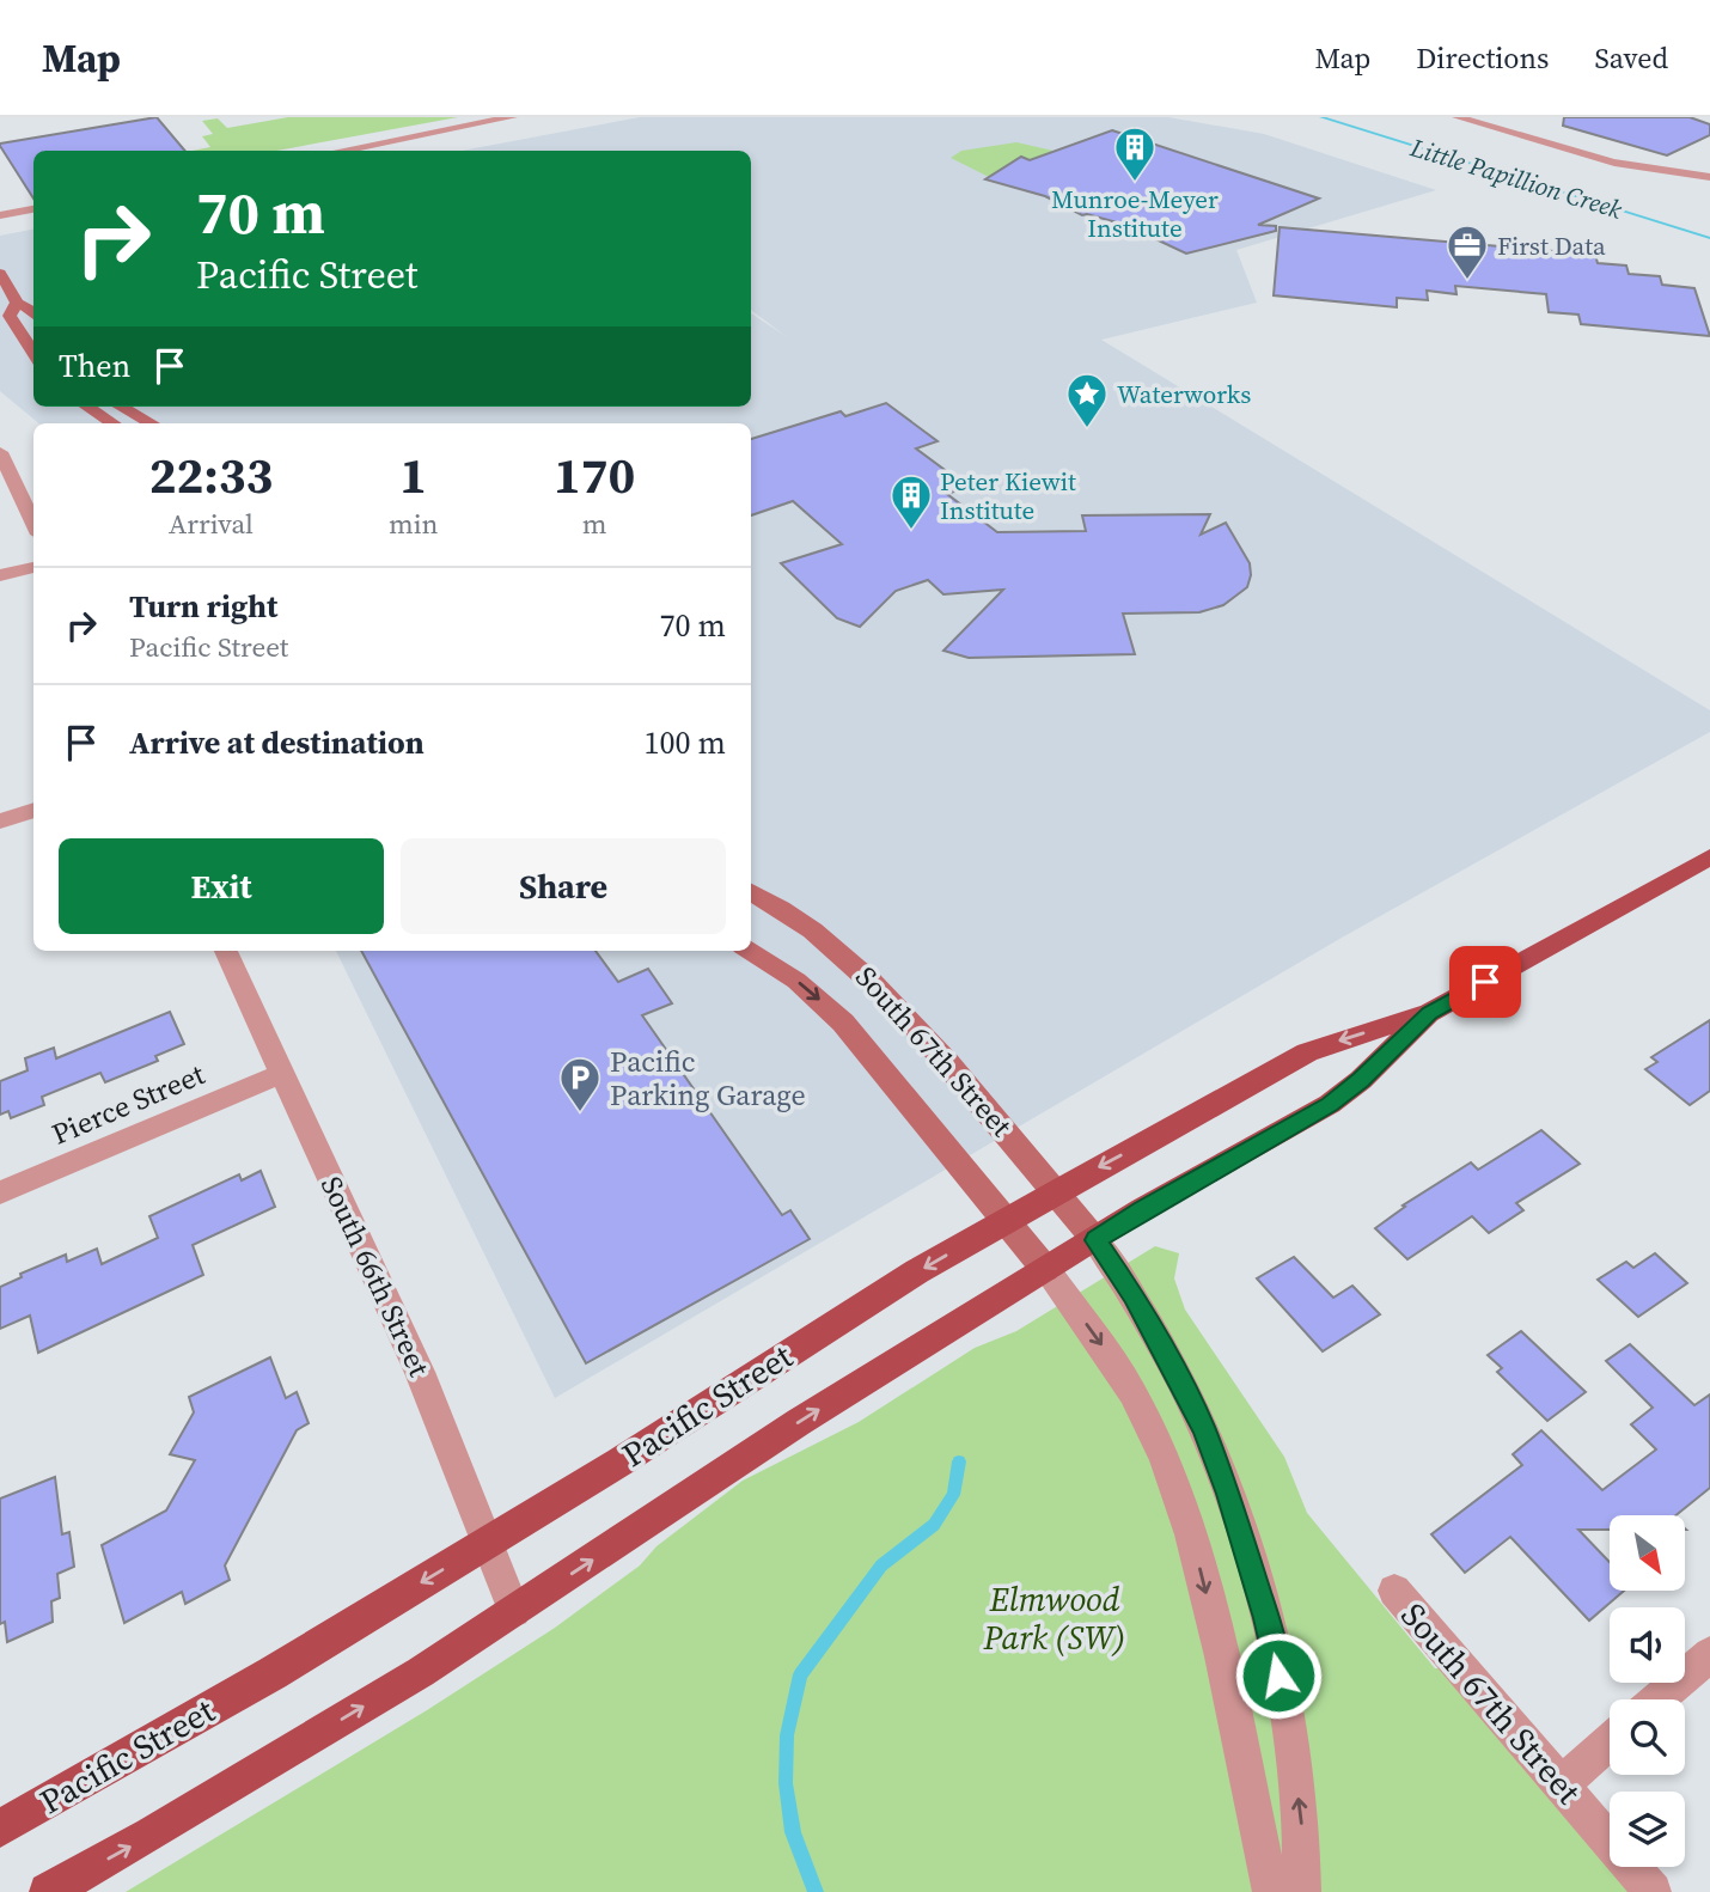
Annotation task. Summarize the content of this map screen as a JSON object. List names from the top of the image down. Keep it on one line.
{"streets":{"main road":["South 67th Street","Pacific Street"],"street":["Pierce Street","South 66th Street"]},"crossings":[["South 67th Street","Pacific Street"],["Pierce Street","South 66th Street"],["South 66th Street","Pacific Street"]],"water":["Little Papillion Creek"],"parks":["Elmwood Park (SW)"],"places":{"building":["Munroe-Meyer Institute","Peter Kiewit Institute"],"office":["First Data"],"place":["Waterworks"],"parking":["Pacific Parking Garage"]},"north":"bottom right","page":{"header":"Map","nav":["Map","Directions","Saved"],"turn":["70 m","Pacific Street"],"then":"Then","eta":["22:33","Arrival","1","min","170","m"],"list":[{"name":"Turn right","note":"Pacific Street","value":"70 m"},{"name":"Arrive at destination","value":"100 m"}],"buttons":["Exit","Share"]}}
